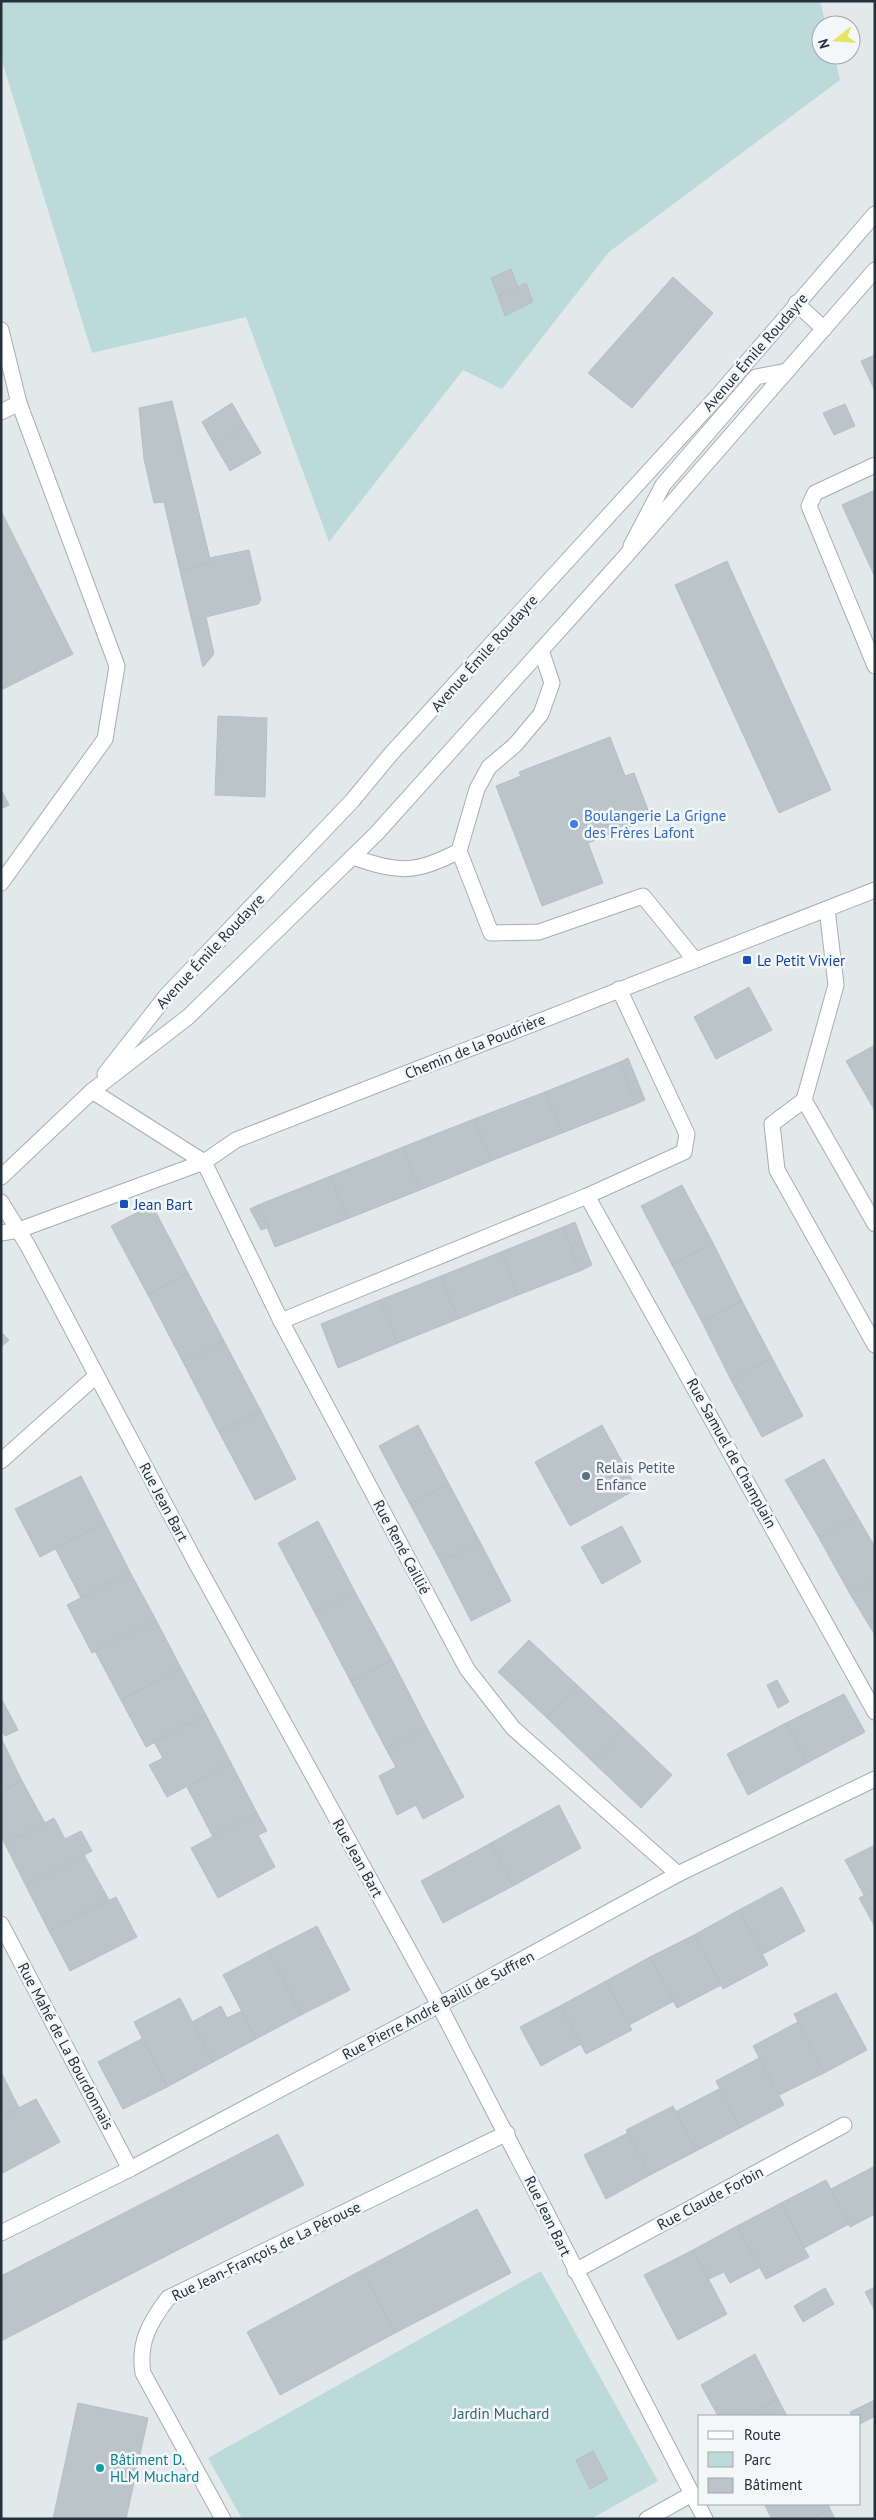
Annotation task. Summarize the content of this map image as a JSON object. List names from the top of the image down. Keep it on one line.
{"streets":{"street":["Avenue Émile Roudayre","Chemin de la Poudrière","Rue Samuel de Champlain","Rue Jean Bart","Rue René Caillié","Rue Pierre André Bailli de Suffren","Rue Mahé de La Bourdonnais","Rue Claude Forbin","Rue Jean-François de La Pérouse"]},"crossings":[["Chemin de la Poudrière","Rue Jean Bart"],["Chemin de la Poudrière","Rue René Caillié"],["Rue Jean Bart","Rue Pierre André Bailli de Suffren"],["Rue Jean Bart","Rue Claude Forbin"],["Rue Jean Bart","Rue Jean-François de La Pérouse"],["Rue René Caillié","Rue Pierre André Bailli de Suffren"],["Rue Pierre André Bailli de Suffren","Rue Mahé de La Bourdonnais"]],"parks":["Jardin Muchard"],"places":{"other":["Boulangerie La Grigne des Frères Lafont","Relais Petite Enfance","Bâtiment D. HLM Muchard"],"transit":["Le Petit Vivier","Jean Bart"]},"legend":["Route","Parc","Bâtiment"],"north":"left"}
